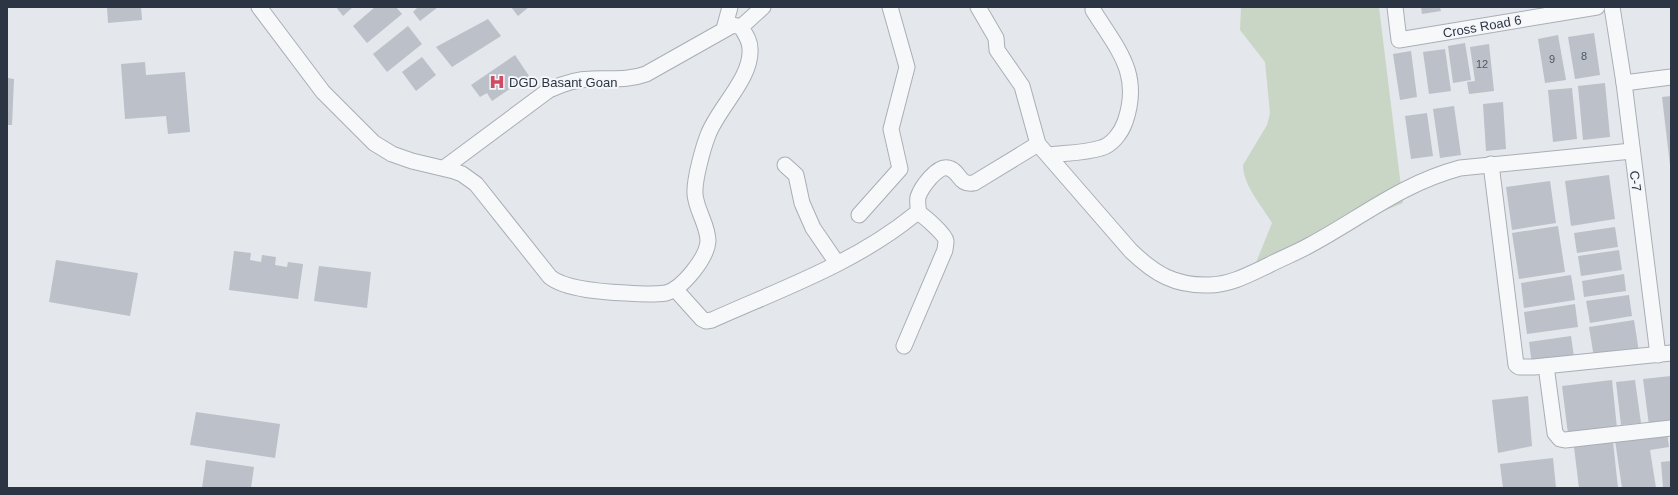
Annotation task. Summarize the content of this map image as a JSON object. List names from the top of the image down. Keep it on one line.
{"streets":{"street":["Cross Road 6","C-7"]},"places":{"hospital":["DGD Basant Goan"]},"house_numbers":["8","9","12"]}
